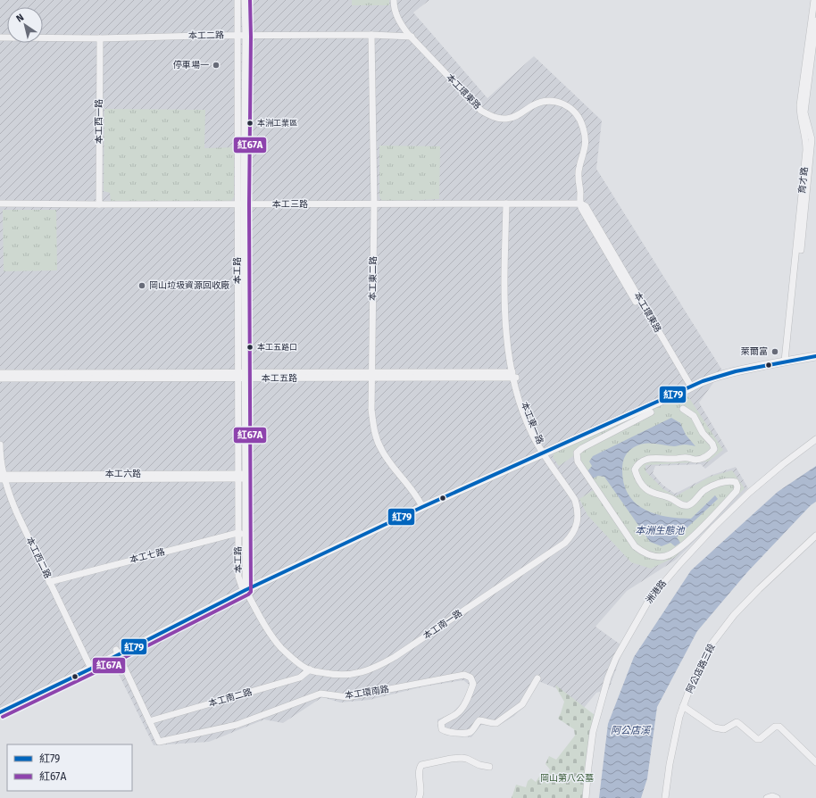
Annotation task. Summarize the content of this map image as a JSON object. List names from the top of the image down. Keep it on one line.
{"streets":{"street":["本工二路","本工環東路","本工西一路","育才路","本工三路","本工路","本工東二路","本工五路","本工東一路","本工六路","本工七路","本工西二路","洲港路","本工南一路","阿公店路三段","本工環南路","本工南二路"]},"crossings":[["本工二路","本工環東路"],["本工二路","本工西一路"],["本工二路","本工路"],["本工二路","本工東二路"],["本工環東路","本工三路"],["本工西一路","本工三路"],["本工三路","本工路"],["本工三路","本工東二路"],["本工三路","本工東一路"],["本工路","本工五路"],["本工路","本工六路"],["本工路","本工七路"],["本工路","本工南一路"],["本工東二路","本工五路"],["本工五路","本工東一路"],["本工東一路","本工南一路"],["本工六路","本工西二路"],["本工七路","本工西二路"],["本工南一路","本工南二路"],["本工環南路","本工南二路"]],"water":["本洲生態池","阿公店溪"],"parks":["岡山第八公墓"],"places":["停車場一","本洲工業區","岡山垃圾資源回收廠","本工五路口","萊爾富"],"lines":["transit line 紅67A","transit line 紅79"],"legend":["紅79","紅67A"],"north":"top left"}
